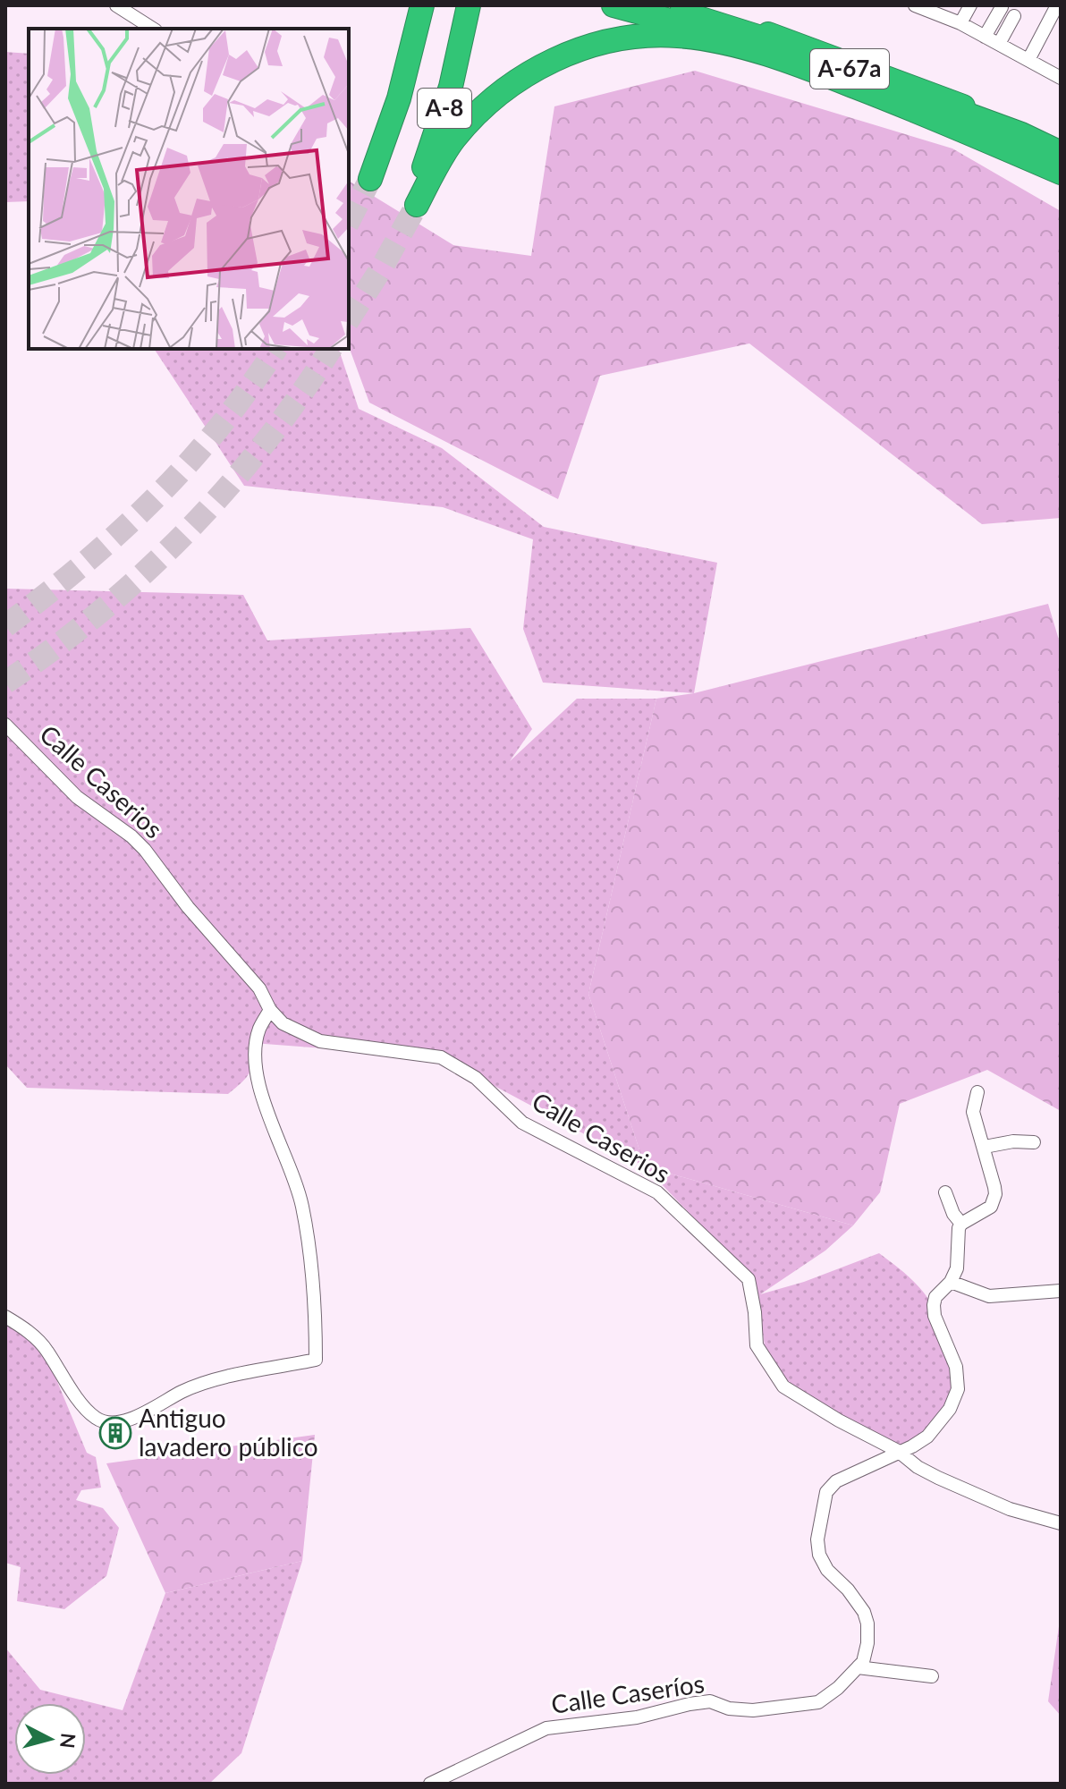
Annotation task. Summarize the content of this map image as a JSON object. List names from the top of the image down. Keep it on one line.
{"streets":{"highway":["A-67a","A-8"],"street":["Calle Caserios","Calle Caseríos"]},"crossings":[["A-67a","A-8"]],"places":{"building":["Antiguo lavadero público"]},"north":"right"}
